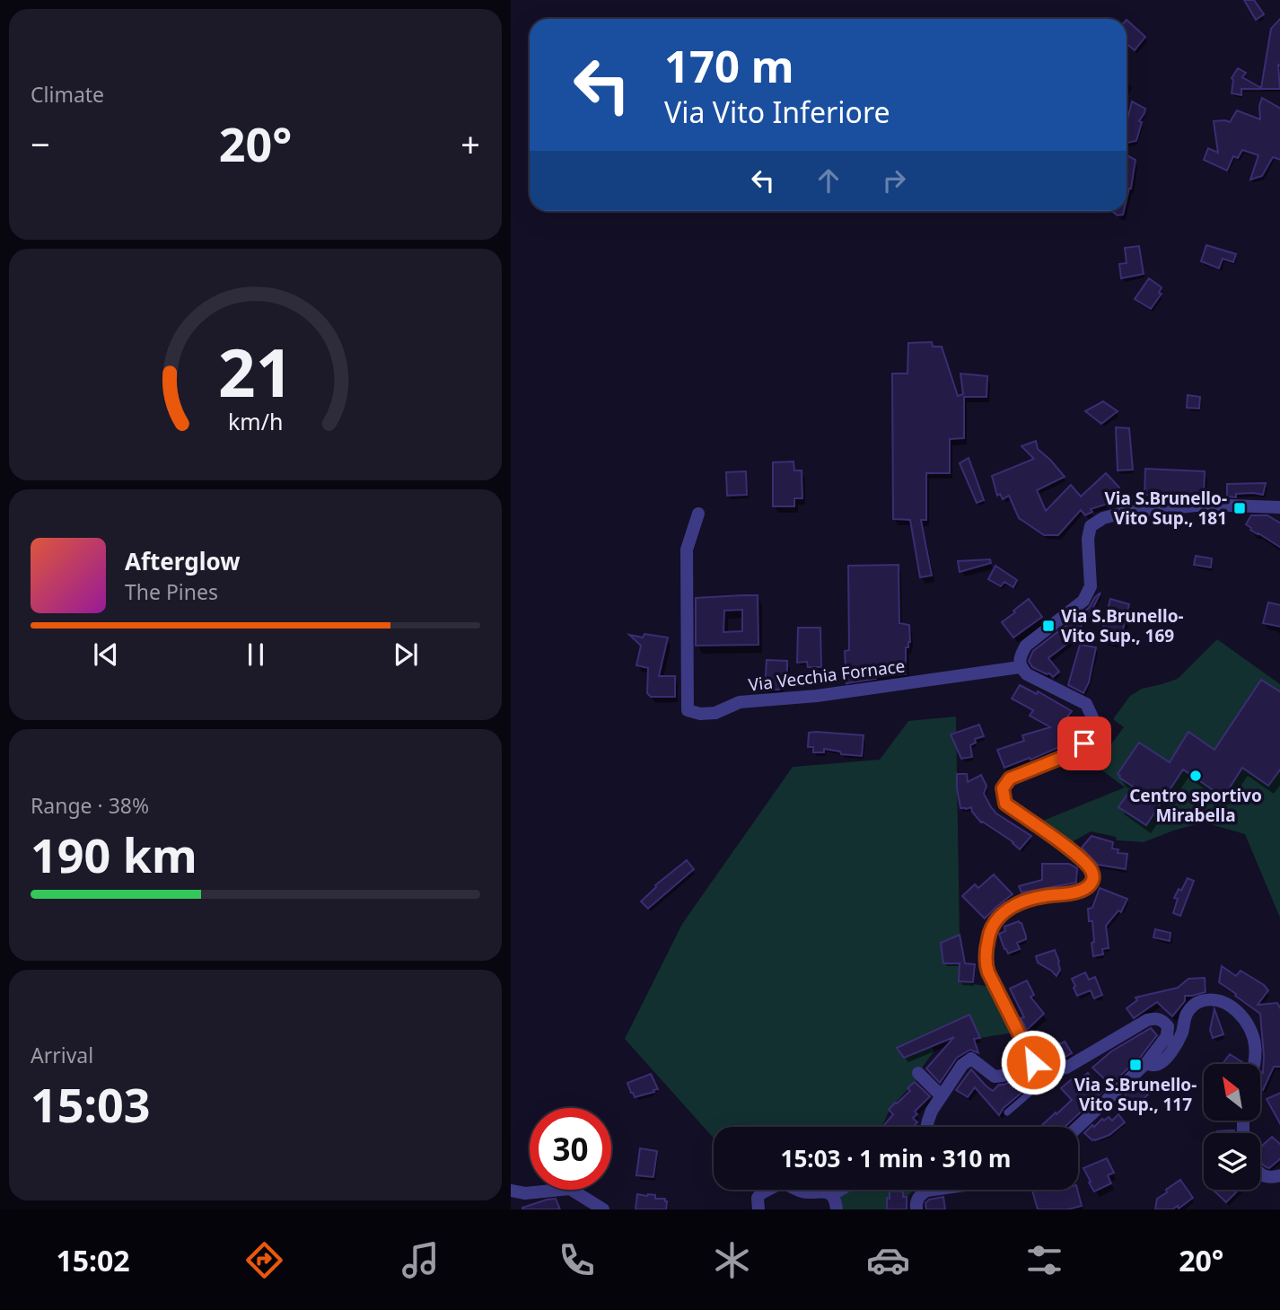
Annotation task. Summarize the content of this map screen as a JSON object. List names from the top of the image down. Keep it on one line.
{"streets":{"street":["Via Vecchia Fornace"]},"places":{"transit":["Via S.Brunello- Vito Sup., 181","Via S.Brunello- Vito Sup., 169","Via S.Brunello- Vito Sup., 117"],"other":["Centro sportivo Mirabella"]},"north":"top left","page":{"tile":["Climate",["Range · 38%","190 km"],["Arrival","15:03"]],"turn":["170 m","Via Vito Inferiore"],"heat":["−","20°","+"],"song":["Afterglow","The Pines"],"limit":"30","trip":"15:03 · 1 min · 310 m","tabs":["15:02","20°"],"gauge":["21","km/h"]}}
